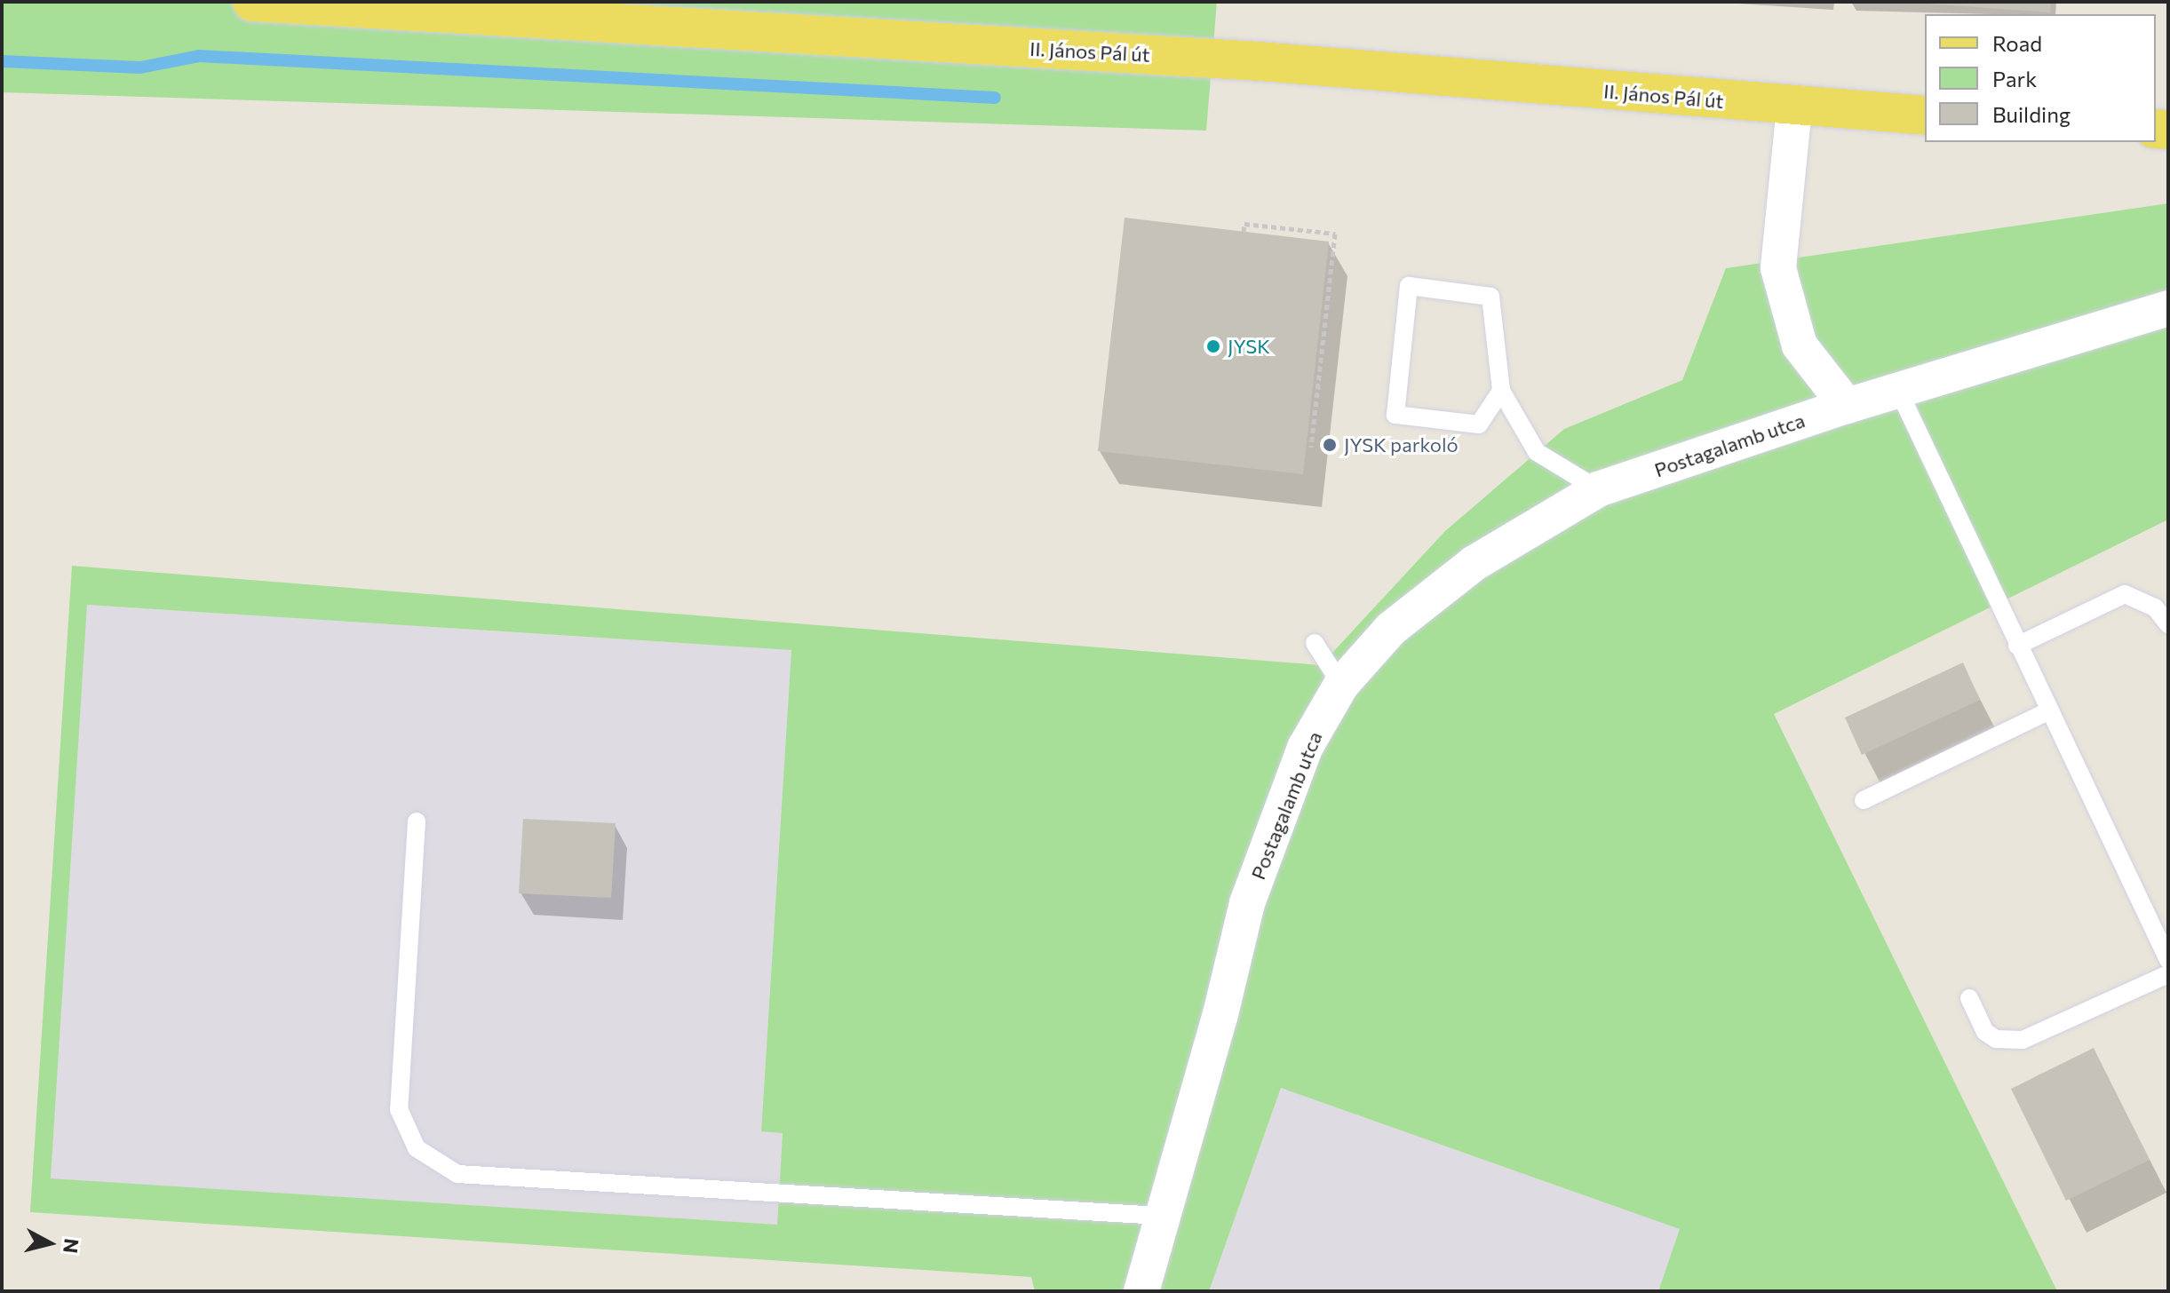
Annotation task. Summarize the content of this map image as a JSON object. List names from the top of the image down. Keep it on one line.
{"streets":{"main road":["II. János Pál út"],"street":["Postagalamb utca"]},"places":["JYSK","JYSK parkoló"],"legend":["Road","Park","Building"],"north":"right"}
